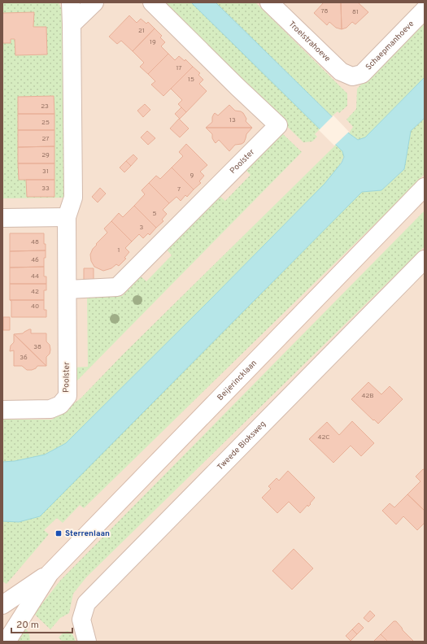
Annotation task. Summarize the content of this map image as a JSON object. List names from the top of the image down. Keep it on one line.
{"streets":{"street":["Troelstrahoeve","Schaepmanhoeve","Poolster","Beijerincklaan","Tweede Bloksweg"]},"crossings":[["Troelstrahoeve","Schaepmanhoeve"]],"places":{"transit":["Sterrenlaan"]},"house_numbers":["78","81","21","19","17","15","23","13","25","27","29","31","9","33","7","5","3","48","1","46","44","42","40","38","36","42B","42C"],"scale_bar":"20 m"}
